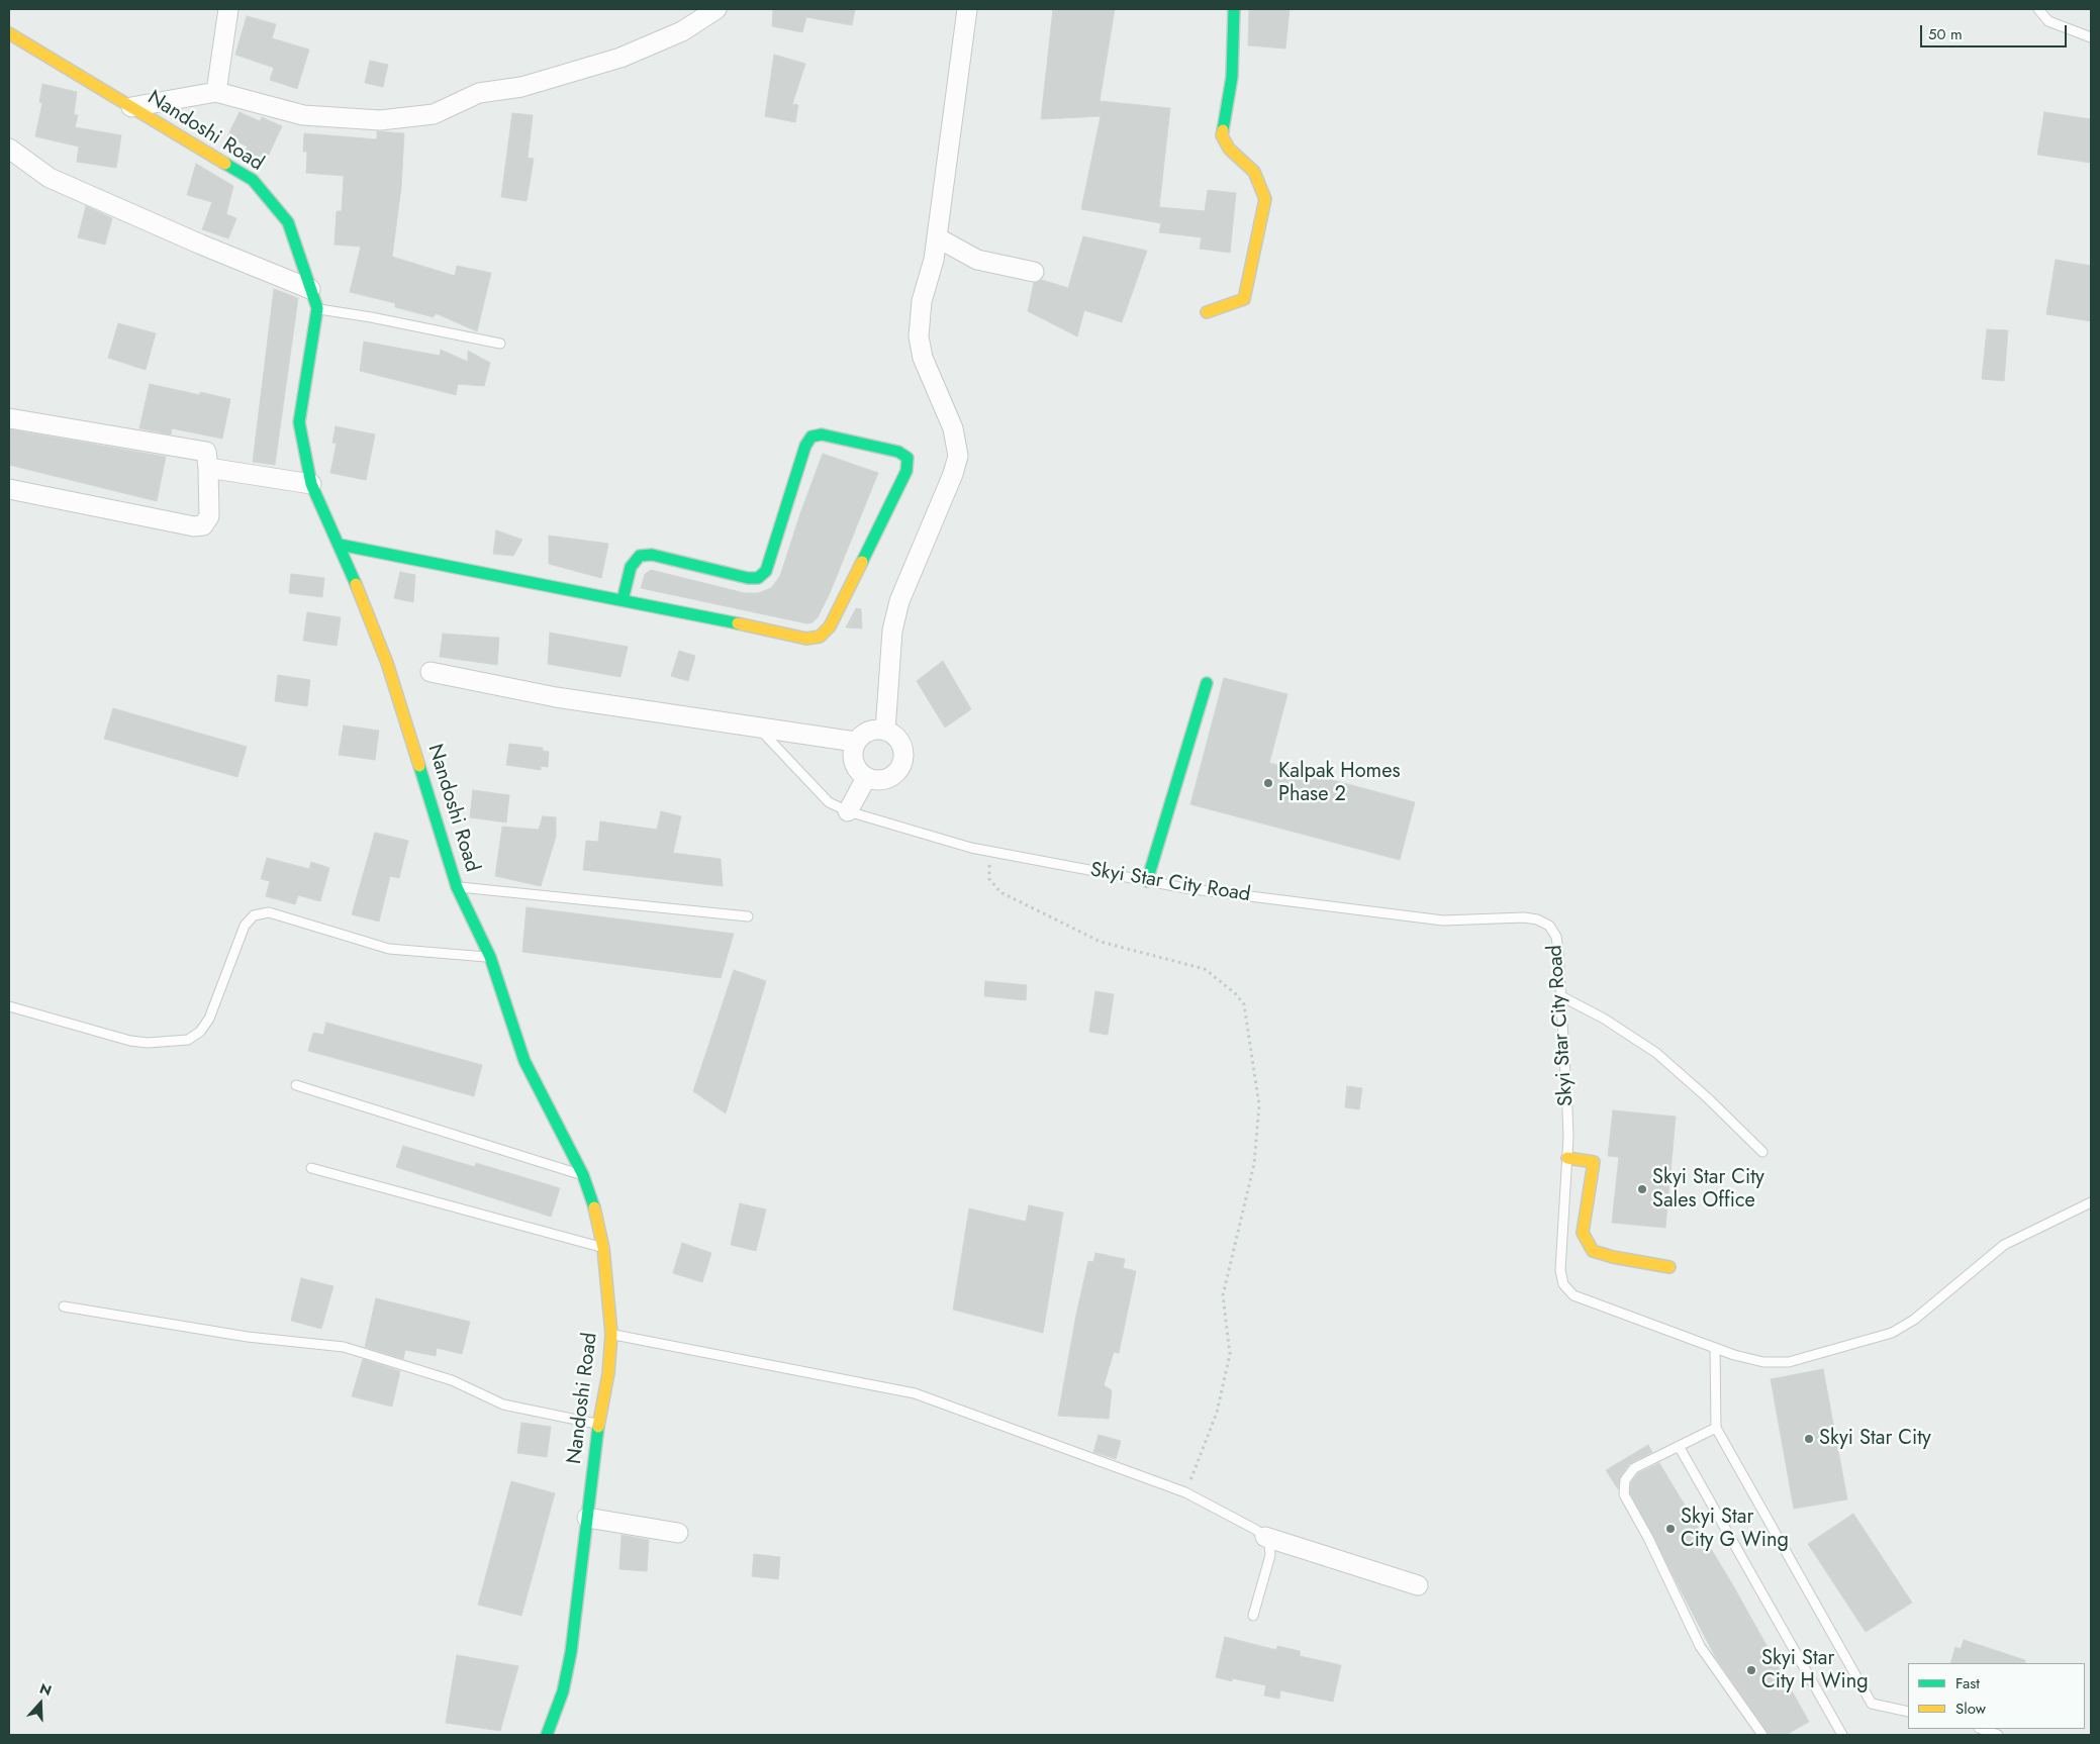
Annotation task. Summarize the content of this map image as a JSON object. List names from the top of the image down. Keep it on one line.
{"streets":{"street":["Nandoshi Road"],"lane":["Skyi Star City Road"]},"places":["Kalpak Homes Phase 2","Skyi Star City Sales Office","Skyi Star City","Skyi Star City G Wing","Skyi Star City H Wing"],"legend":["Fast","Slow"],"scale_bar":"50 m","north":"top"}
